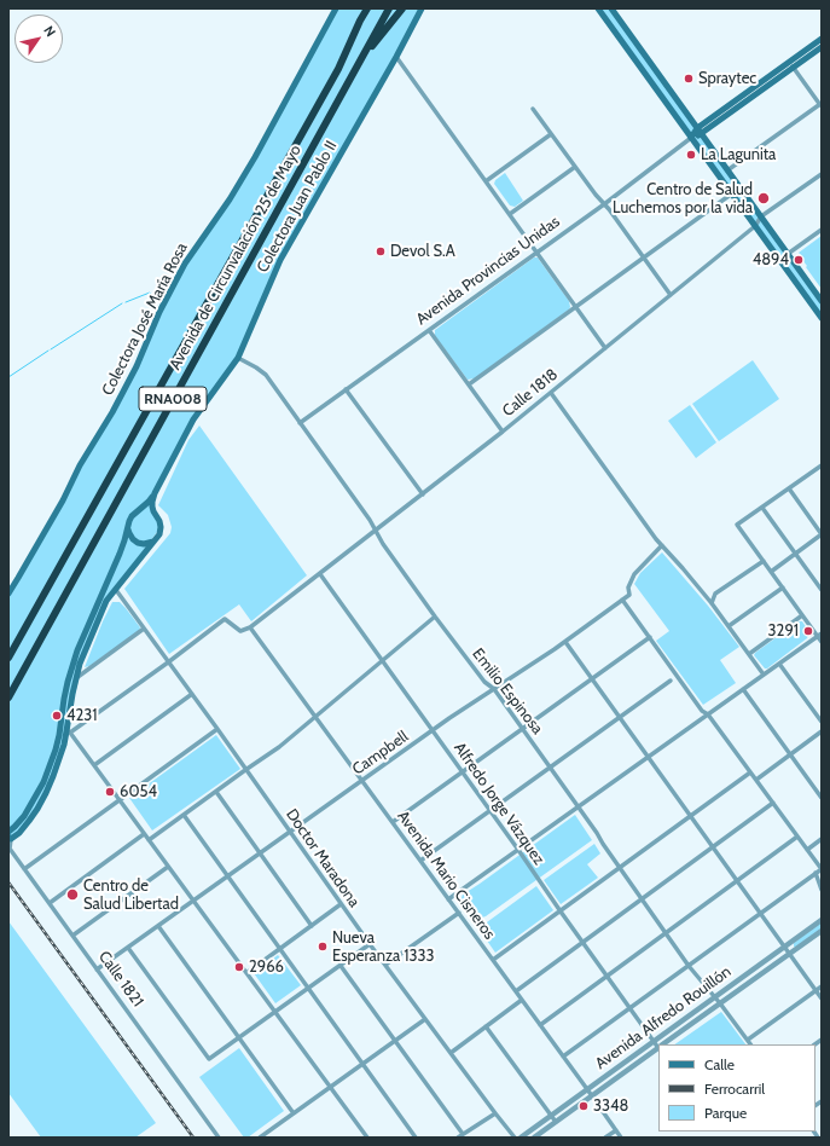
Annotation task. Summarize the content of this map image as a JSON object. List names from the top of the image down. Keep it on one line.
{"streets":{"highway":["Avenida de Circunvalación 25 de Mayo","RNA008"],"main road":["Colectora Juan Pablo II","Avenida Provincias Unidas","Colectora José María Rosa"],"street":["Calle 1818","Emilio Espinosa","Campbell","Alfredo Jorge Vázquez","Doctor Maradona","Avenida Mario Cisneros","Calle 1821","Avenida Alfredo Rouillón"]},"crossings":[["Colectora Juan Pablo II","Emilio Espinosa"],["Avenida de Circunvalación 25 de Mayo","RNA008"],["Avenida Provincias Unidas","Emilio Espinosa"],["Calle 1818","Emilio Espinosa"],["Calle 1818","Alfredo Jorge Vázquez"],["Calle 1818","Avenida Mario Cisneros"],["Emilio Espinosa","Campbell"],["Emilio Espinosa","Avenida Alfredo Rouillón"],["Campbell","Alfredo Jorge Vázquez"],["Campbell","Doctor Maradona"],["Campbell","Avenida Mario Cisneros"],["Campbell","Calle 1821"],["Alfredo Jorge Vázquez","Avenida Alfredo Rouillón"],["Avenida Mario Cisneros","Avenida Alfredo Rouillón"]],"places":["Spraytec","La Lagunita","Centro de Salud Luchemos por la vida","Devol S.A","4894","3291","4231","6054","Centro de Salud Libertad","Nueva Esperanza 1333","2966","3348"],"legend":["Calle","Ferrocarril","Parque"],"north":"top right"}
